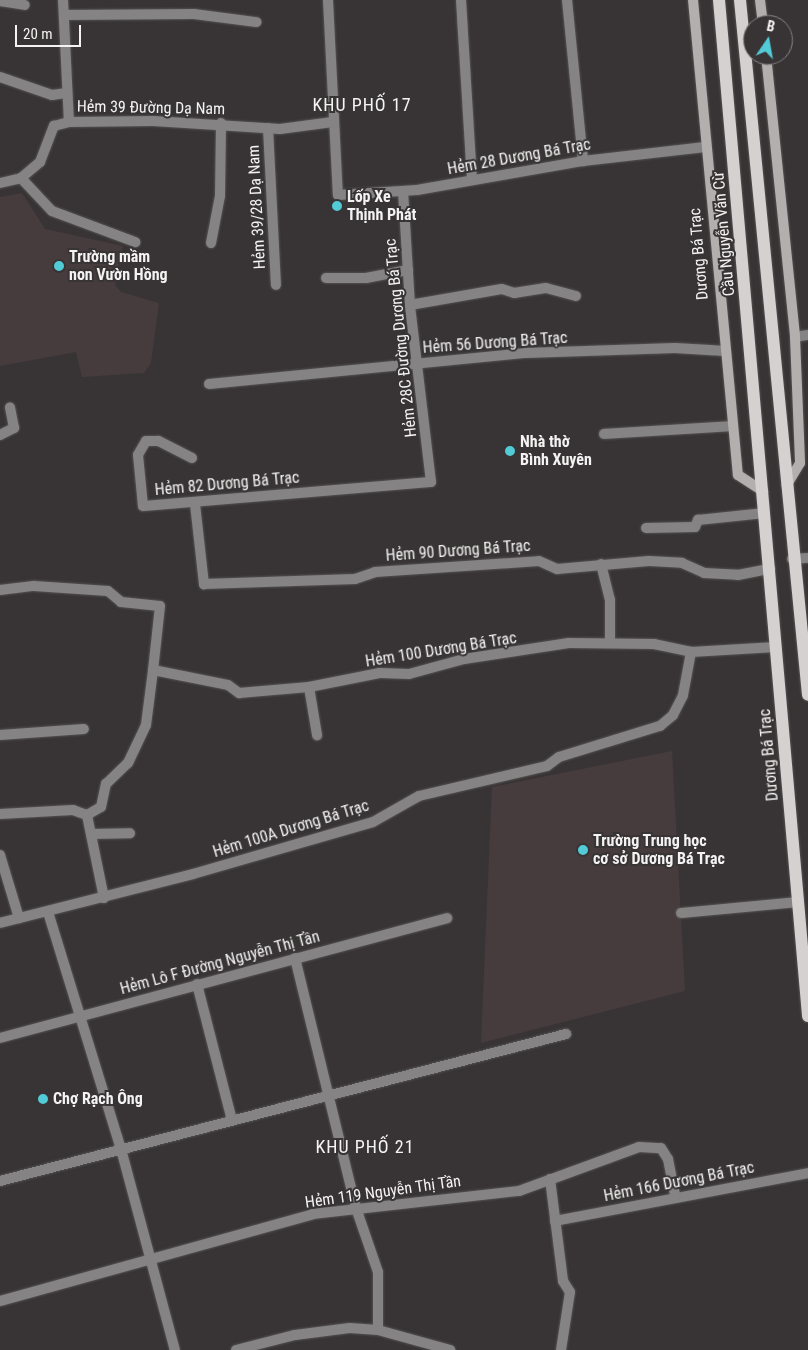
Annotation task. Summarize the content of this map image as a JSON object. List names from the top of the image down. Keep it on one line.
{"streets":{"main road":["Cầu Nguyễn Văn Cừ","Dương Bá Trạc"],"street":["Hẻm 39 Đường Dạ Nam","Hẻm 28 Dương Bá Trạc","Hẻm 39/28 Dạ Nam","Hẻm 28C Đường Dương Bá Trạc","Hẻm 56 Dương Bá Trạc","Hẻm 82 Dương Bá Trạc","Hẻm 90 Dương Bá Trạc","Hẻm 100 Dương Bá Trạc","Hẻm 100A Dương Bá Trạc","Hẻm Lô F Đường Nguyễn Thị Tần","Hẻm 166 Dương Bá Trạc","Hẻm 119 Nguyễn Thị Tần"]},"crossings":[["Hẻm 39 Đường Dạ Nam","Hẻm 28 Dương Bá Trạc"],["Hẻm 39 Đường Dạ Nam","Hẻm 39/28 Dạ Nam"],["Hẻm 28 Dương Bá Trạc","Dương Bá Trạc"],["Hẻm 28 Dương Bá Trạc","Hẻm 28C Đường Dương Bá Trạc"],["Cầu Nguyễn Văn Cừ","Dương Bá Trạc"],["Dương Bá Trạc","Hẻm 56 Dương Bá Trạc"],["Dương Bá Trạc","Hẻm 90 Dương Bá Trạc"],["Dương Bá Trạc","Hẻm 100 Dương Bá Trạc"],["Hẻm 28C Đường Dương Bá Trạc","Hẻm 56 Dương Bá Trạc"],["Hẻm 28C Đường Dương Bá Trạc","Hẻm 82 Dương Bá Trạc"],["Hẻm 82 Dương Bá Trạc","Hẻm 90 Dương Bá Trạc"],["Hẻm 100 Dương Bá Trạc","Hẻm 100A Dương Bá Trạc"],["Hẻm 166 Dương Bá Trạc","Hẻm 119 Nguyễn Thị Tần"]],"districts":["KHU PHỐ 17","KHU PHỐ 21"],"places":["Lốp Xe Thịnh Phát","Trường mầm non Vườn Hồng","Nhà thờ Bình Xuyên","Trường Trung học cơ sở Dương Bá Trạc","Chợ Rạch Ông"],"scale_bar":"20 m","north":"top"}
